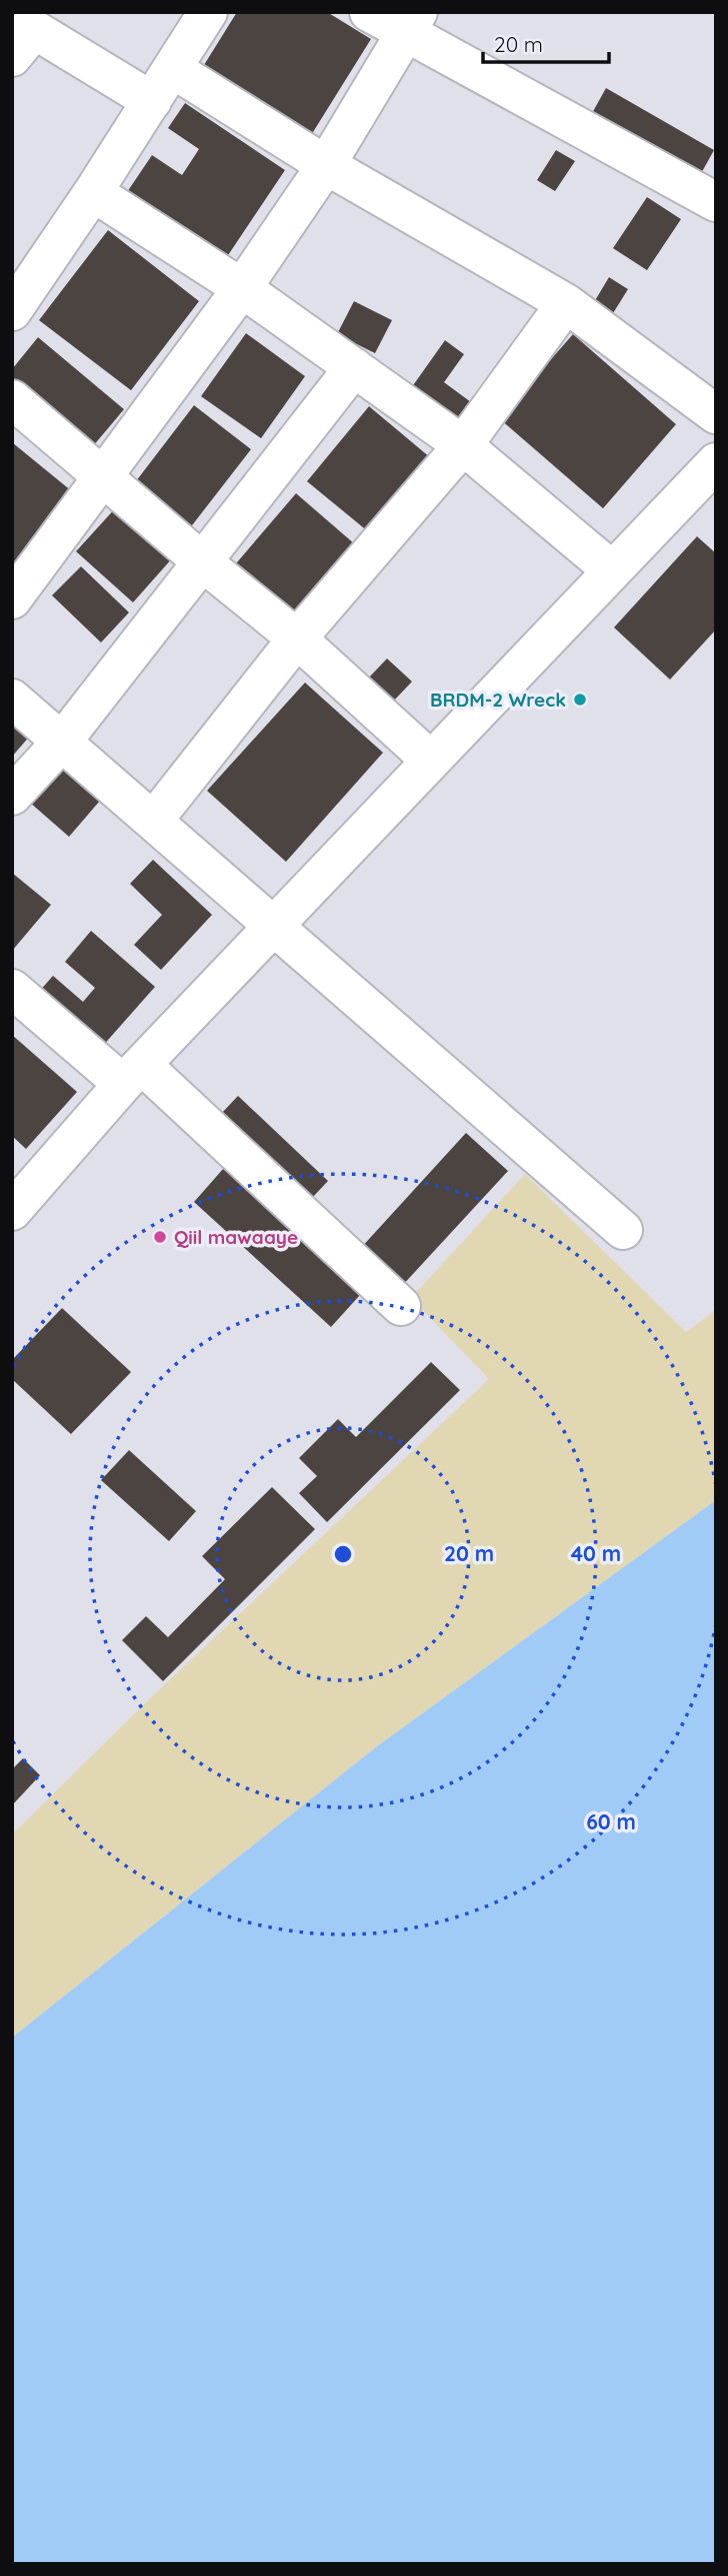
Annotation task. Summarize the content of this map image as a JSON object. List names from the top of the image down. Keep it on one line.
{"places":["BRDM-2 Wreck","Qiil mawaaye"],"scale_bar":"20 m","rings":["20 m","40 m","60 m"]}
